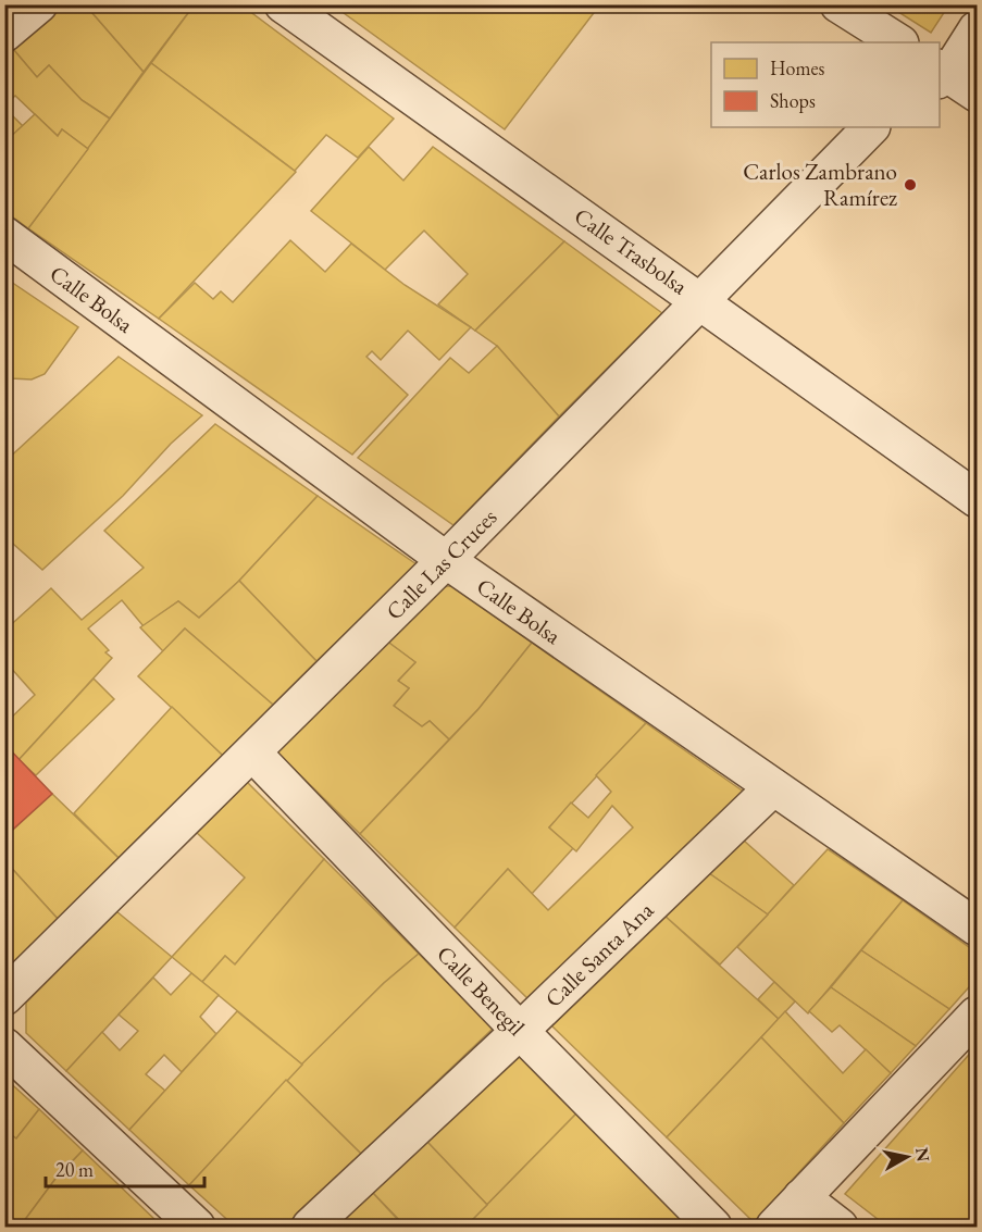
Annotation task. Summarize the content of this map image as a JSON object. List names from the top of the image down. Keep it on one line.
{"streets":{"street":["Calle Trasbolsa","Calle Bolsa","Calle Las Cruces","Calle Santa Ana","Calle Benegil"]},"crossings":[["Calle Trasbolsa","Calle Las Cruces"],["Calle Bolsa","Calle Las Cruces"],["Calle Bolsa","Calle Santa Ana"],["Calle Las Cruces","Calle Benegil"],["Calle Santa Ana","Calle Benegil"]],"places":["Carlos Zambrano Ramírez"],"legend":["Homes","Shops"],"scale_bar":"20 m","north":"right"}
